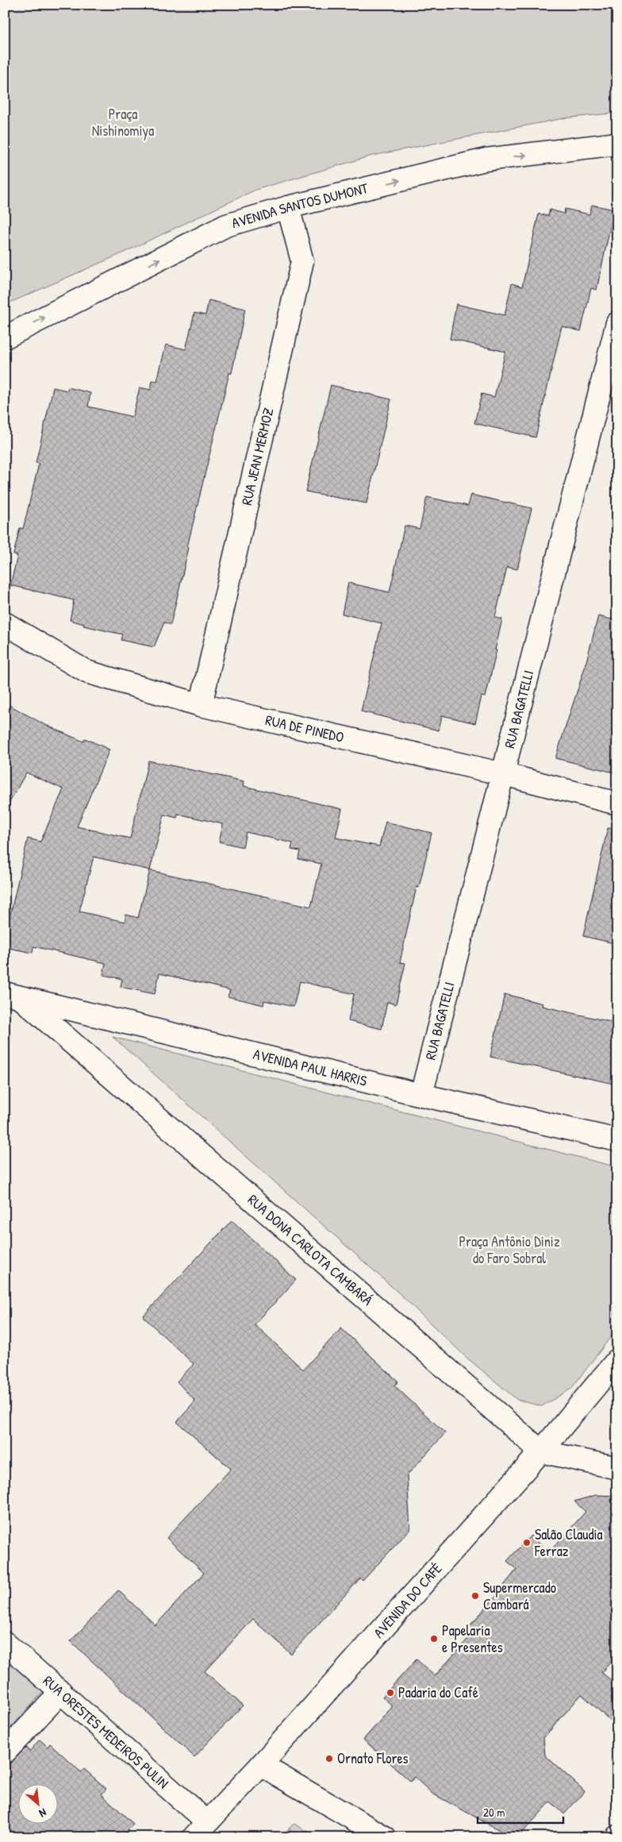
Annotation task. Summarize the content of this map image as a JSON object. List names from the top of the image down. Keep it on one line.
{"streets":{"street":["AVENIDA SANTOS DUMONT","RUA JEAN MERMOZ","RUA BAGATELLI","RUA DE PINEDO","AVENIDA PAUL HARRIS","RUA DONA CARLOTA CAMBARÁ","AVENIDA DO CAFÉ","RUA ORESTES MEDEIROS PULIN"]},"crossings":[["AVENIDA SANTOS DUMONT","RUA JEAN MERMOZ"],["RUA JEAN MERMOZ","RUA DE PINEDO"],["RUA BAGATELLI","RUA DE PINEDO"],["RUA BAGATELLI","AVENIDA PAUL HARRIS"],["AVENIDA PAUL HARRIS","RUA DONA CARLOTA CAMBARÁ"],["RUA DONA CARLOTA CAMBARÁ","AVENIDA DO CAFÉ"],["AVENIDA DO CAFÉ","RUA ORESTES MEDEIROS PULIN"]],"one_way":["AVENIDA SANTOS DUMONT"],"parks":["Praça Nishinomiya","Praça Antônio Diniz do Faro Sobral"],"places":["Salão Claudia Ferraz","Supermercado Cambará","Papelaria e Presentes","Padaria do Café","Ornato Flores"],"scale_bar":"20 m","north":"bottom right"}
